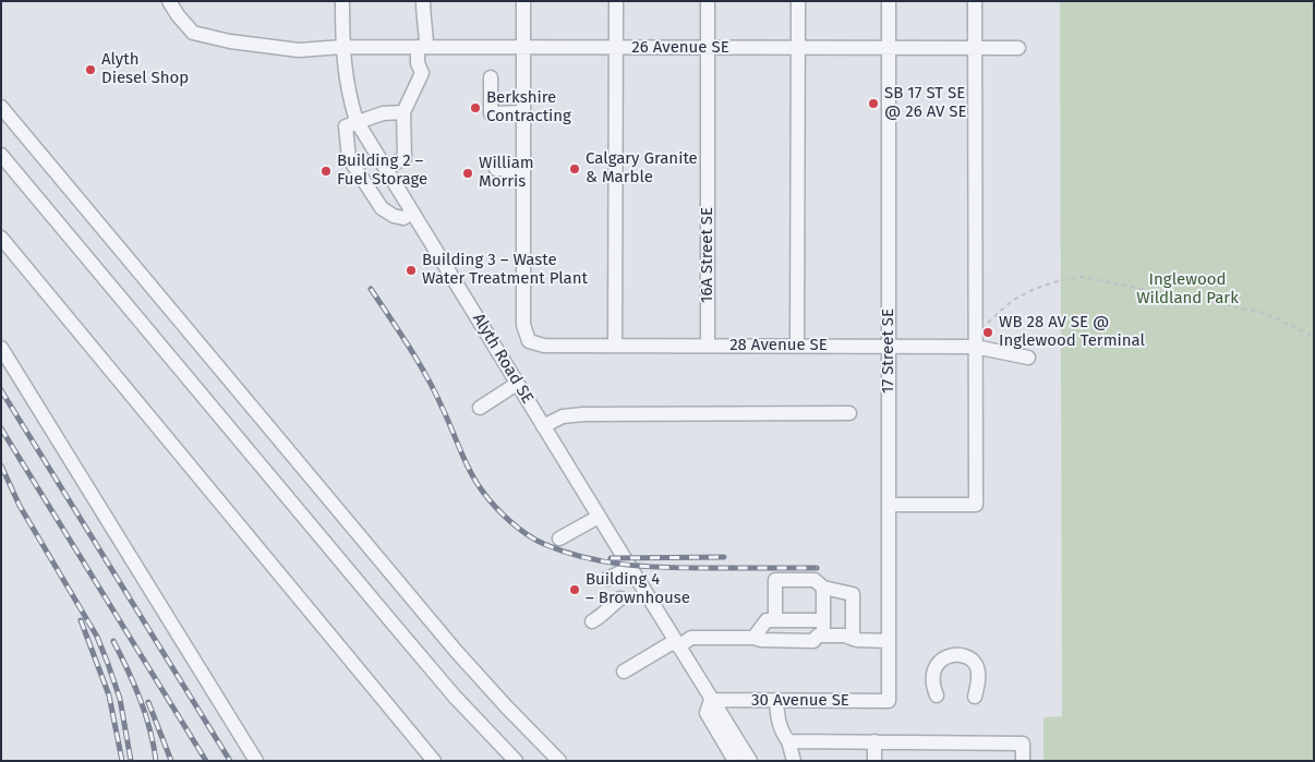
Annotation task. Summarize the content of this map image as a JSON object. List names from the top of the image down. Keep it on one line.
{"streets":{"street":["26 Avenue SE","16A Street SE","28 Avenue SE","17 Street SE","Alyth Road SE","30 Avenue SE"]},"crossings":[["26 Avenue SE","16A Street SE"],["26 Avenue SE","17 Street SE"],["26 Avenue SE","Alyth Road SE"],["16A Street SE","28 Avenue SE"],["28 Avenue SE","17 Street SE"],["17 Street SE","30 Avenue SE"],["Alyth Road SE","30 Avenue SE"]],"parks":["Inglewood Wildland Park"],"places":["Alyth Diesel Shop","SB 17 ST SE @ 26 AV SE","Berkshire Contracting","Calgary Granite & Marble","Building 2 – Fuel Storage","William Morris","Building 3 – Waste Water Treatment Plant","WB 28 AV SE @ Inglewood Terminal","Building 4 – Brownhouse"]}
